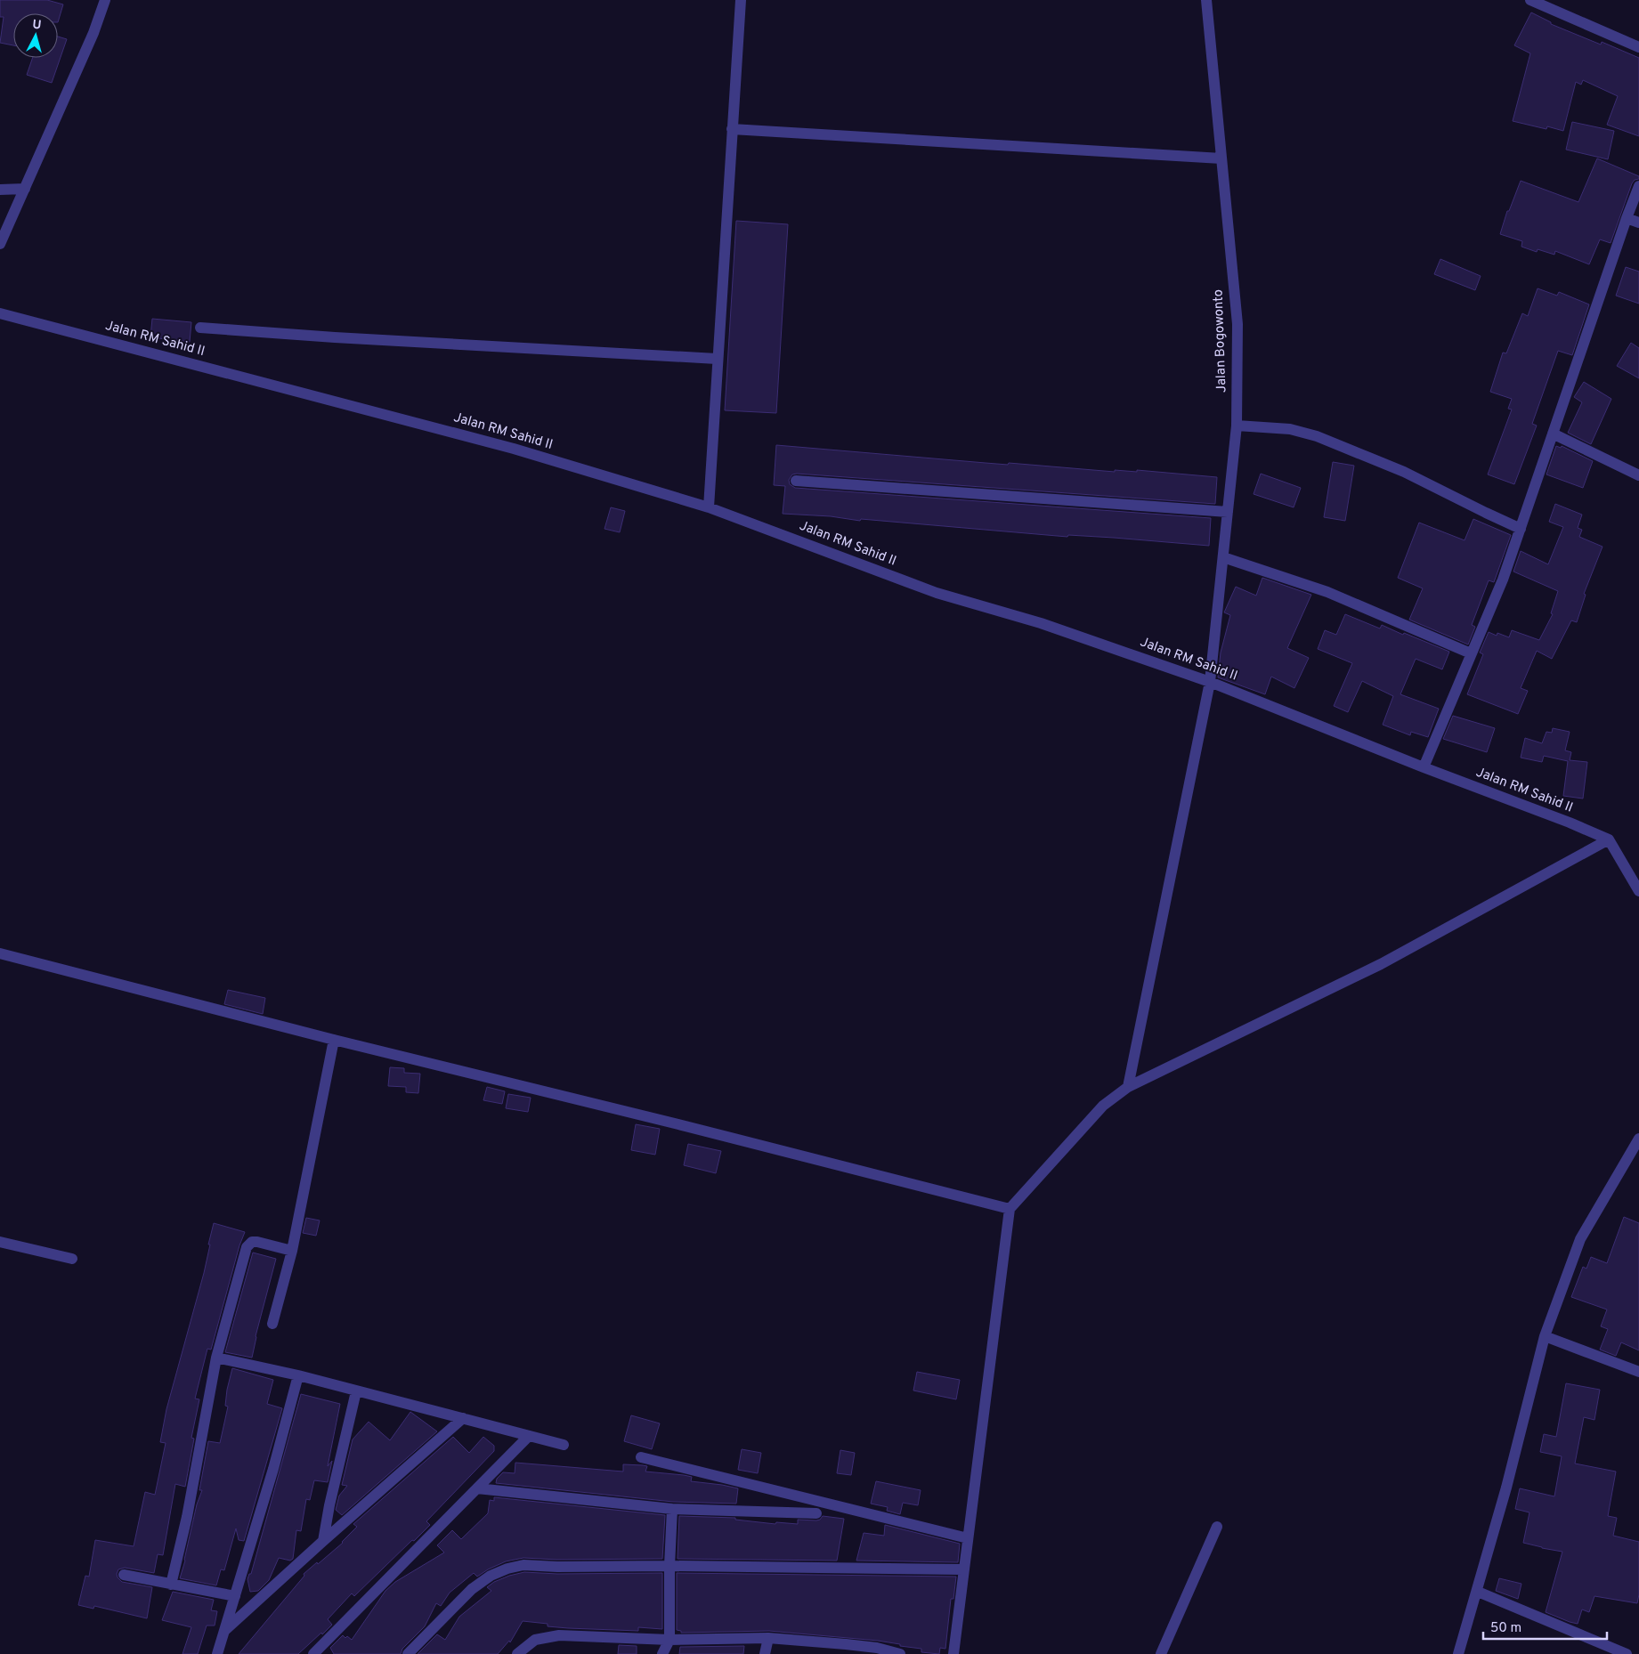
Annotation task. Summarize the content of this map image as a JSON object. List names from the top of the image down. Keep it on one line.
{"streets":{"street":["Jalan RM Sahid II","Jalan Bogowonto"]},"crossings":[["Jalan RM Sahid II","Jalan Bogowonto"]],"scale_bar":"50 m","north":"top"}
